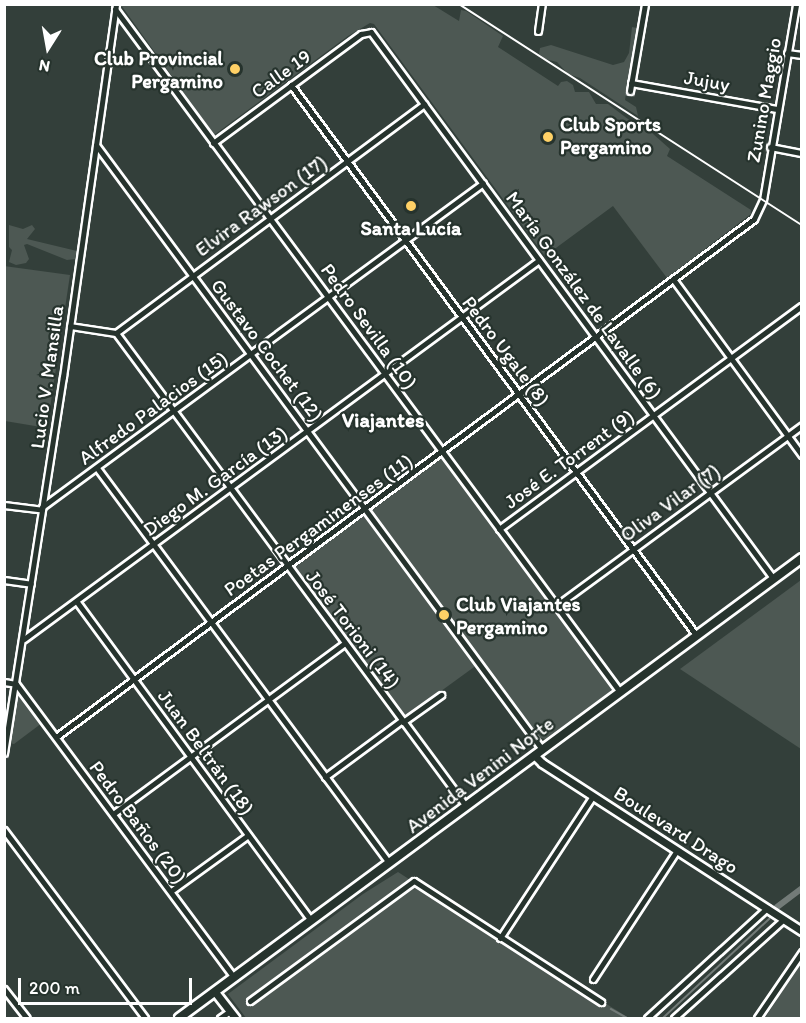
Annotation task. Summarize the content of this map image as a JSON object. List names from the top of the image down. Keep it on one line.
{"streets":{"highway":["Avenida Venini Norte"],"main road":["Boulevard Drago"],"street":["Calle 19","Jujuy","Zunino Maggio","Elvira Rawson (17)","María González de Lavalle (6)","Pedro Sevilla (10)","Gustavo Cochet (12)","Pedro Ugale (8)","Lucio V. Mansilla","Alfredo Palacios (15)","José E. Torrent (9)","Diego M. García (13)","Oliva Vilar (7)","Poetas Pergaminenses (11)","José Torioni (14)","Juan Beltrán (18)","Pedro Baños (20)"]},"crossings":[["Calle 19","María González de Lavalle (6)"],["Calle 19","Pedro Sevilla (10)"],["Calle 19","Pedro Ugale (8)"],["Jujuy","Zunino Maggio"],["Zunino Maggio","Poetas Pergaminenses (11)"],["Elvira Rawson (17)","María González de Lavalle (6)"],["Elvira Rawson (17)","Pedro Sevilla (10)"],["Elvira Rawson (17)","Gustavo Cochet (12)"],["Elvira Rawson (17)","Pedro Ugale (8)"],["Elvira Rawson (17)","José Torioni (14)"],["María González de Lavalle (6)","Alfredo Palacios (15)"],["María González de Lavalle (6)","José E. Torrent (9)"],["María González de Lavalle (6)","Diego M. García (13)"],["María González de Lavalle (6)","Oliva Vilar (7)"],["María González de Lavalle (6)","Poetas Pergaminenses (11)"],["María González de Lavalle (6)","Avenida Venini Norte"],["Pedro Sevilla (10)","Lucio V. Mansilla"],["Pedro Sevilla (10)","Alfredo Palacios (15)"],["Pedro Sevilla (10)","José E. Torrent (9)"],["Pedro Sevilla (10)","Diego M. García (13)"],["Pedro Sevilla (10)","Oliva Vilar (7)"],["Pedro Sevilla (10)","Poetas Pergaminenses (11)"],["Pedro Sevilla (10)","Avenida Venini Norte"],["Gustavo Cochet (12)","Lucio V. Mansilla"],["Gustavo Cochet (12)","Alfredo Palacios (15)"],["Gustavo Cochet (12)","Diego M. García (13)"],["Gustavo Cochet (12)","Poetas Pergaminenses (11)"],["Gustavo Cochet (12)","Avenida Venini Norte"],["Gustavo Cochet (12)","Boulevard Drago"],["Pedro Ugale (8)","Alfredo Palacios (15)"],["Pedro Ugale (8)","José E. Torrent (9)"],["Pedro Ugale (8)","Diego M. García (13)"],["Pedro Ugale (8)","Oliva Vilar (7)"],["Pedro Ugale (8)","Poetas Pergaminenses (11)"],["Pedro Ugale (8)","Avenida Venini Norte"],["Lucio V. Mansilla","Alfredo Palacios (15)"],["Lucio V. Mansilla","Diego M. García (13)"],["Lucio V. Mansilla","Pedro Baños (20)"],["Alfredo Palacios (15)","José Torioni (14)"],["Diego M. García (13)","José Torioni (14)"],["Diego M. García (13)","Juan Beltrán (18)"],["Poetas Pergaminenses (11)","José Torioni (14)"],["Poetas Pergaminenses (11)","Juan Beltrán (18)"],["Poetas Pergaminenses (11)","Pedro Baños (20)"],["José Torioni (14)","Avenida Venini Norte"],["Juan Beltrán (18)","Avenida Venini Norte"],["Avenida Venini Norte","Pedro Baños (20)"],["Avenida Venini Norte","Boulevard Drago"]],"districts":["Viajantes"],"places":["Club Provincial Pergamino","Club Sports Pergamino","Santa Lucía","Club Viajantes Pergamino"],"scale_bar":"200 m","north":"bottom"}
